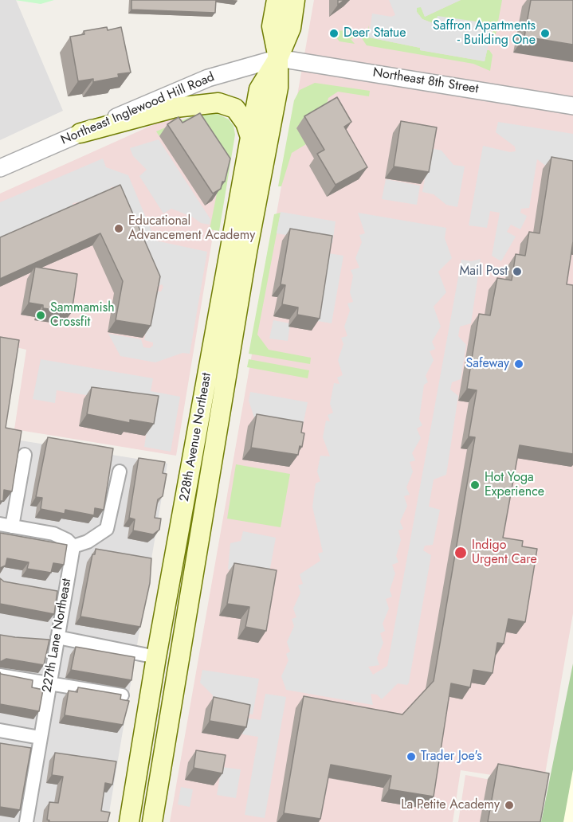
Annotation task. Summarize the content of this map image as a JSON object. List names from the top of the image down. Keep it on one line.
{"streets":{"main road":["228th Avenue Northeast"],"street":["Northeast 8th Street","Northeast Inglewood Hill Road","227th Lane Northeast"]},"crossings":[["Northeast 8th Street","Northeast Inglewood Hill Road"],["Northeast 8th Street","228th Avenue Northeast"],["Northeast Inglewood Hill Road","228th Avenue Northeast"]],"places":["Deer Statue","Saffron Apartments - Building One","Educational Advancement Academy","Mail Post","Sammamish Crossfit","Safeway","Hot Yoga Experience","Indigo Urgent Care","Trader Joe's","La Petite Academy"]}
